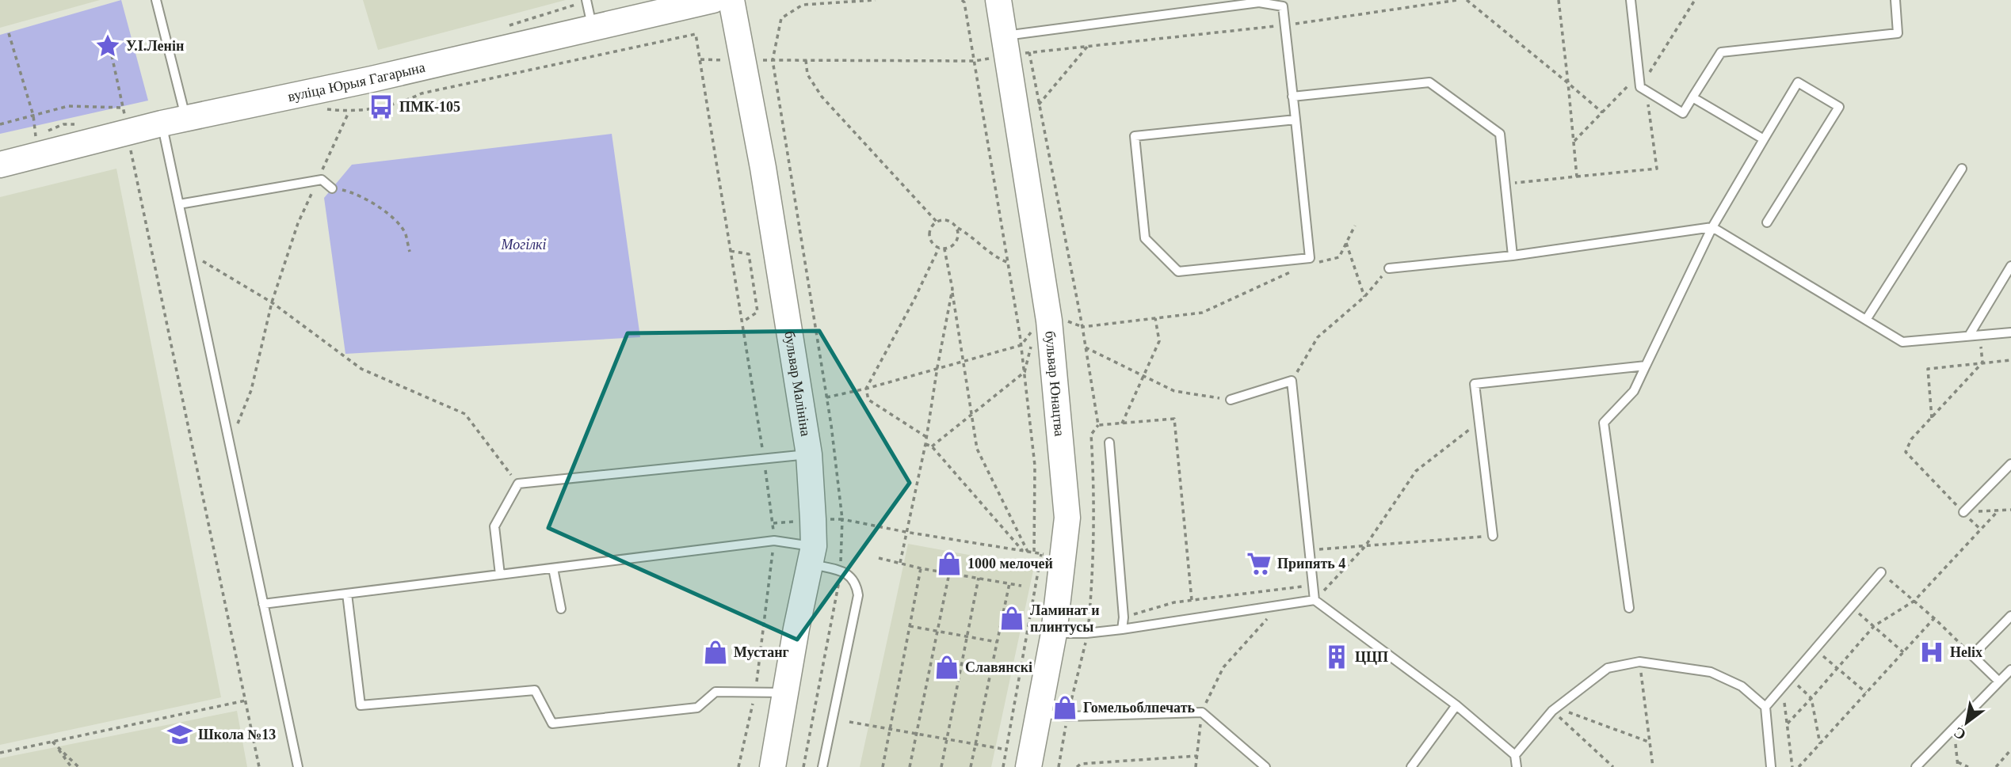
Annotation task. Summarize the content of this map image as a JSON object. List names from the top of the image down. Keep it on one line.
{"streets":{"main road":["вуліца Юрыя Гагарына","бульвар Малініна","бульвар Юнацтва"]},"parks":["Могілкі"],"places":{"place":["У.І.Ленін"],"bus stop":["ПМК-105"],"shop":["1000 мелочей","Ламинат и плинтусы","Мустанг","Славянскі","Гомельоблпечать"],"supermarket":["Припять 4"],"hospital":["Helix"],"building":["ЦЦП"],"school or university":["Школа №13"]},"north":"bottom left"}
